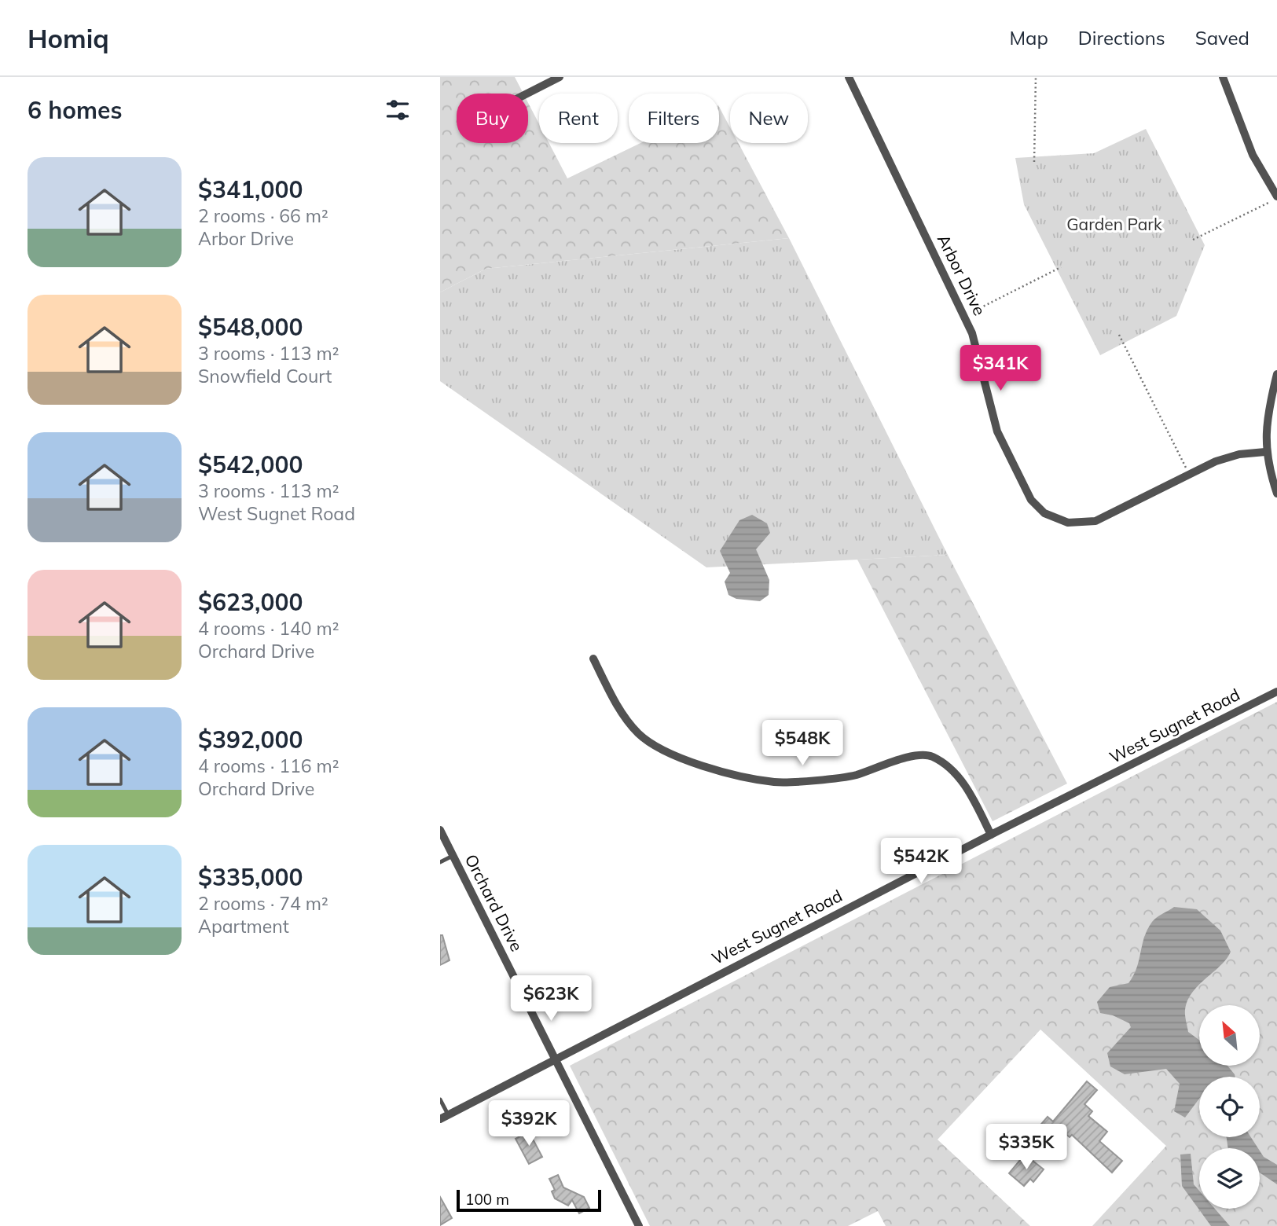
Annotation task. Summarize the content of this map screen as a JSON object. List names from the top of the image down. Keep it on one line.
{"streets":{"street":["Arbor Drive","West Sugnet Road","Orchard Drive"]},"crossings":[["West Sugnet Road","Orchard Drive"]],"parks":["Garden Park"],"scale_bar":"100 m","north":"top left","page":{"header":"Homiq","nav":["Map","Directions","Saved"],"heading":"6 homes","chip":["Buy","Rent","Filters","New"],"list":[{"name":"$341,000","note":"2 rooms · 66 m² · Arbor Drive"},{"name":"$548,000","note":"3 rooms · 113 m² · Snowfield Court"},{"name":"$542,000","note":"3 rooms · 113 m² · West Sugnet Road"},{"name":"$623,000","note":"4 rooms · 140 m² · Orchard Drive"},{"name":"$392,000","note":"4 rooms · 116 m² · Orchard Drive"},{"name":"$335,000","note":"2 rooms · 74 m² · Apartment"}],"price":["$341K","$548K","$542K","$623K","$392K","$335K"],"scale":"100 m"}}
